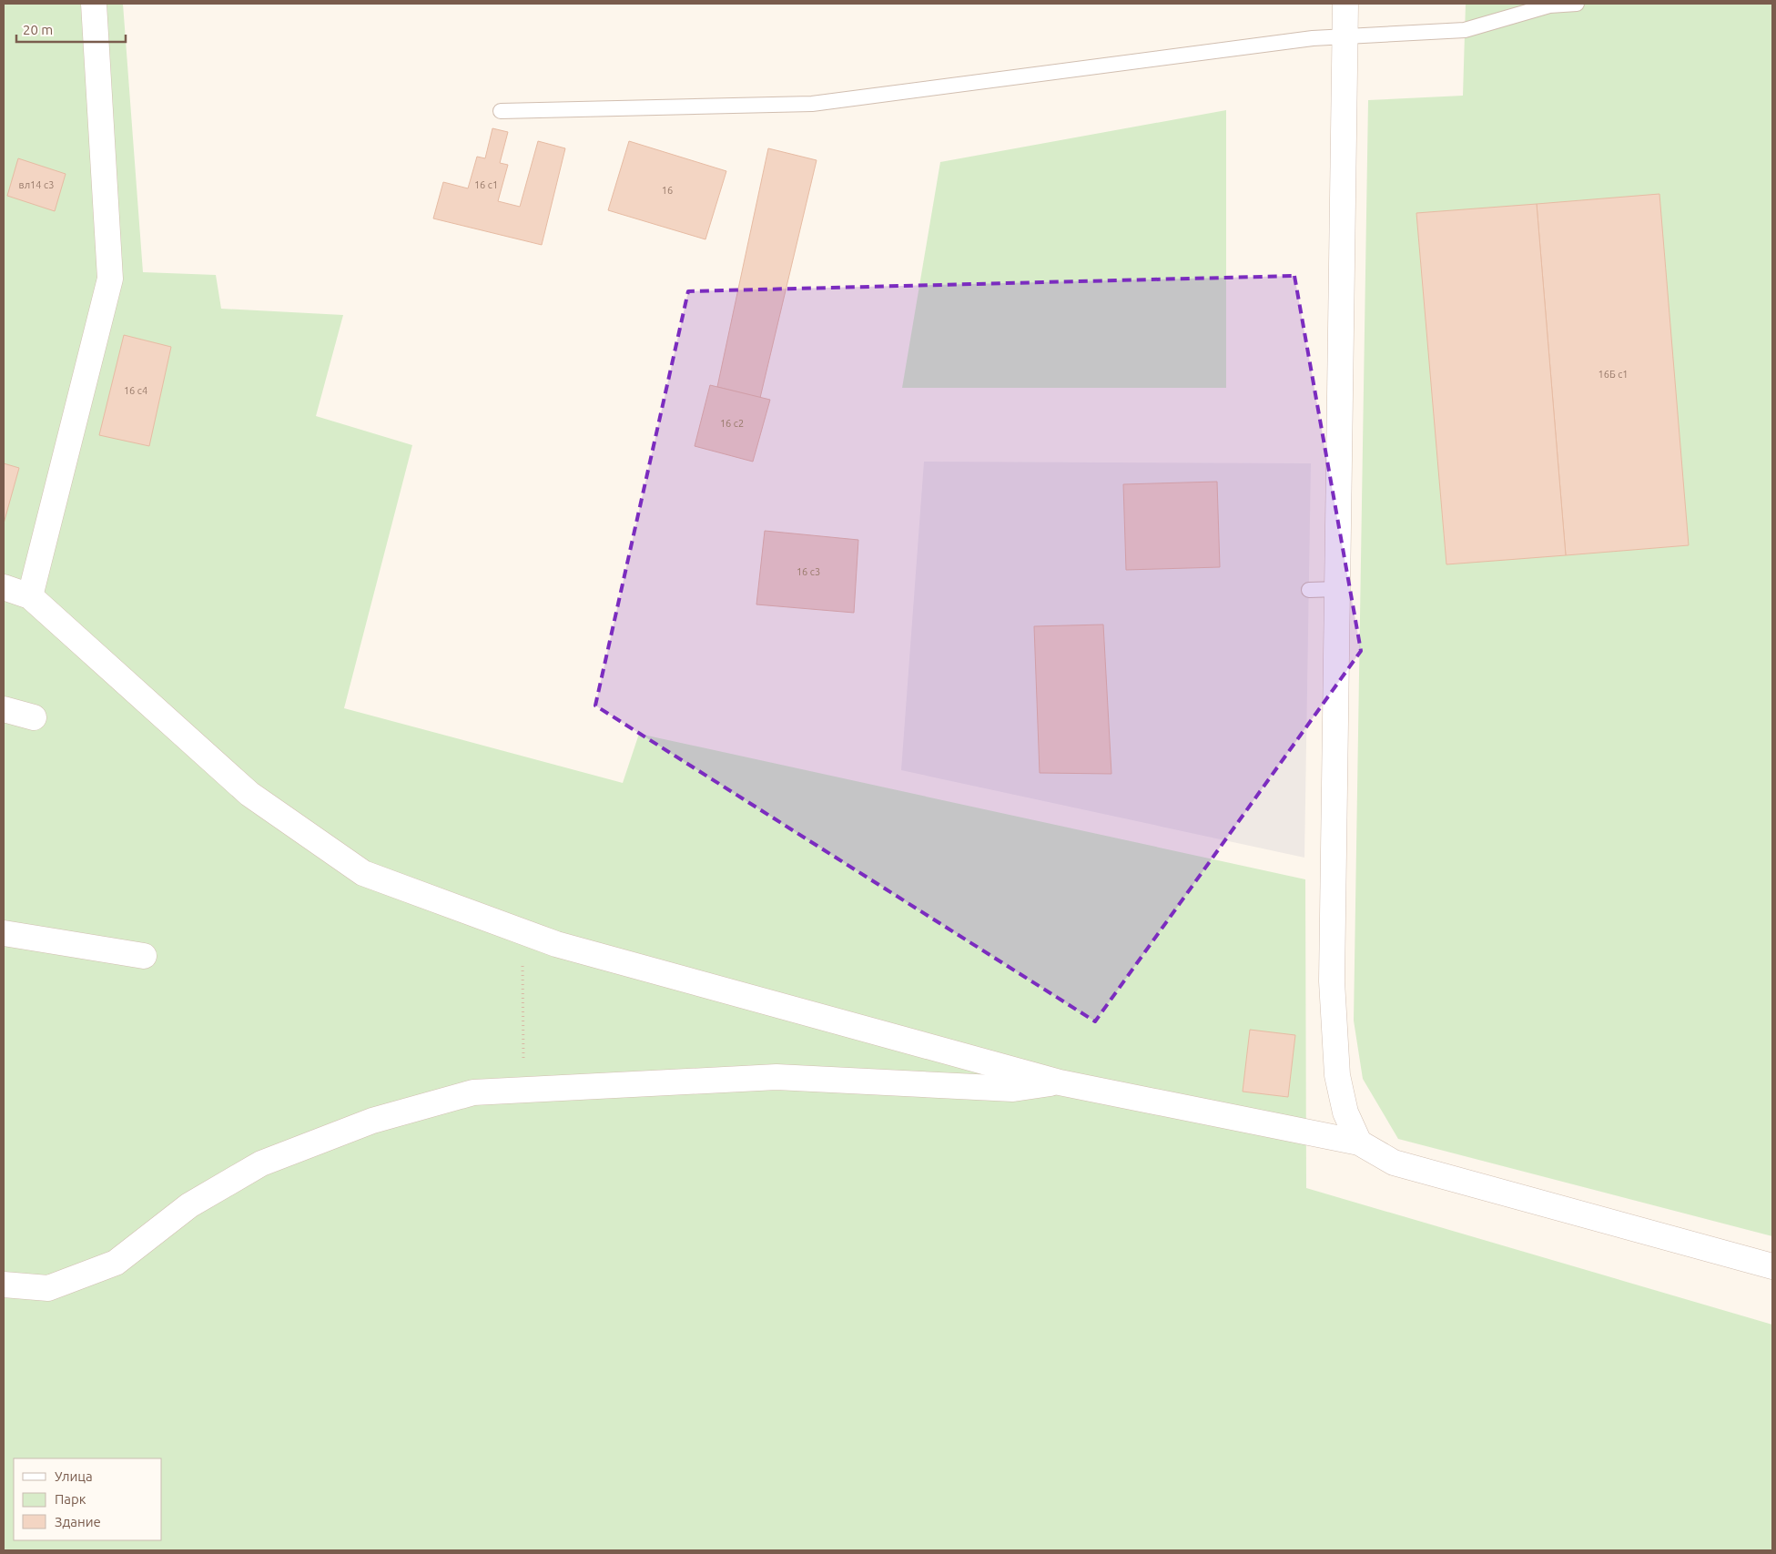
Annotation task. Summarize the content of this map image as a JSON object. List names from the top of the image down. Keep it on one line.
{"house_numbers":["вл14 с3","16 с1","16","16Б с1","16 с4","16 с2","16 с3"],"legend":["Улица","Парк","Здание"],"scale_bar":"20 m"}
